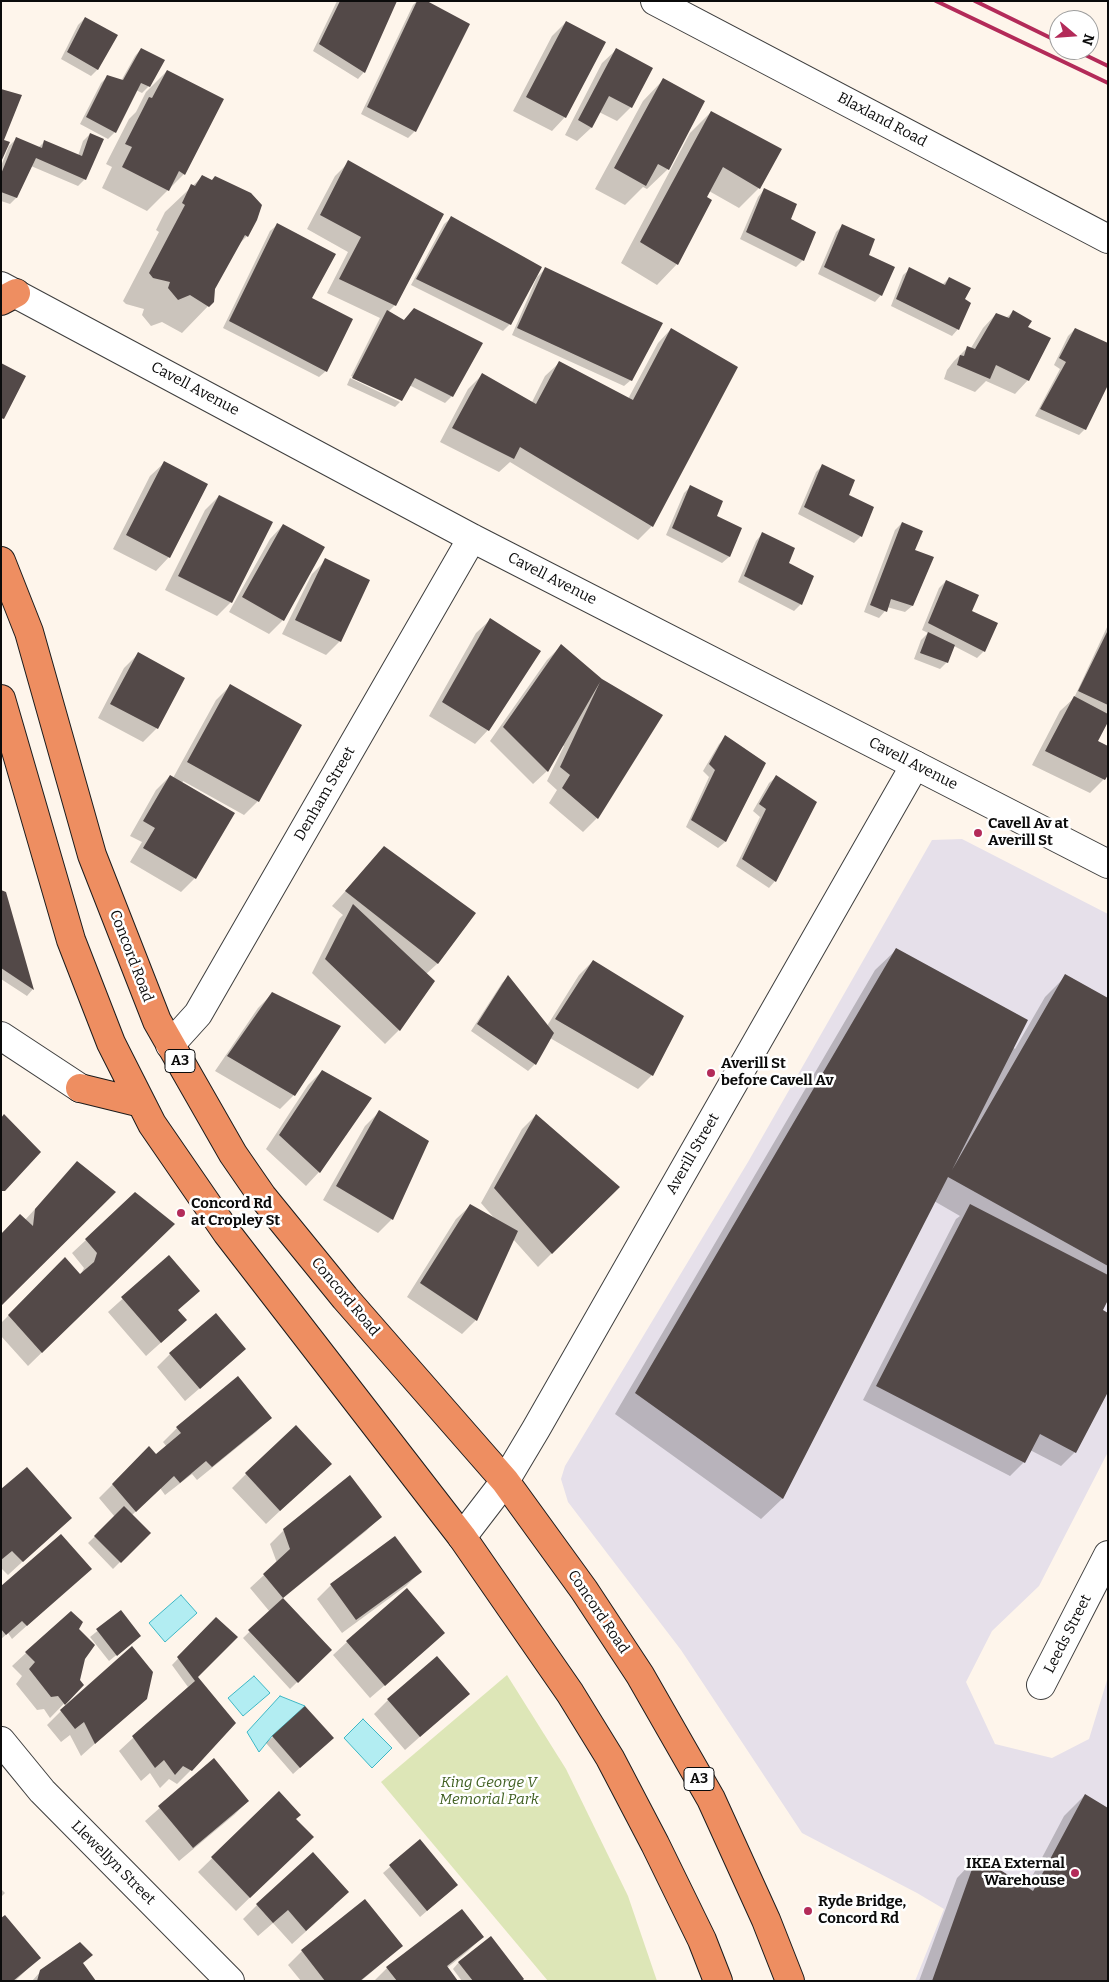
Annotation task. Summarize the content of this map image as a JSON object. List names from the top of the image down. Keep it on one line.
{"streets":{"highway":["Concord Road","A3"],"street":["Blaxland Road","Cavell Avenue","Denham Street","Averill Street","Leeds Street","Llewellyn Street"]},"crossings":[["Cavell Avenue","Denham Street"],["Cavell Avenue","Averill Street"],["Denham Street","Concord Road"],["Concord Road","Averill Street"]],"parks":["King George V Memorial Park"],"places":["Cavell Av at Averill St","Averill St before Cavell Av","Concord Rd at Cropley St","IKEA External Warehouse","Ryde Bridge, Concord Rd"],"north":"right"}
